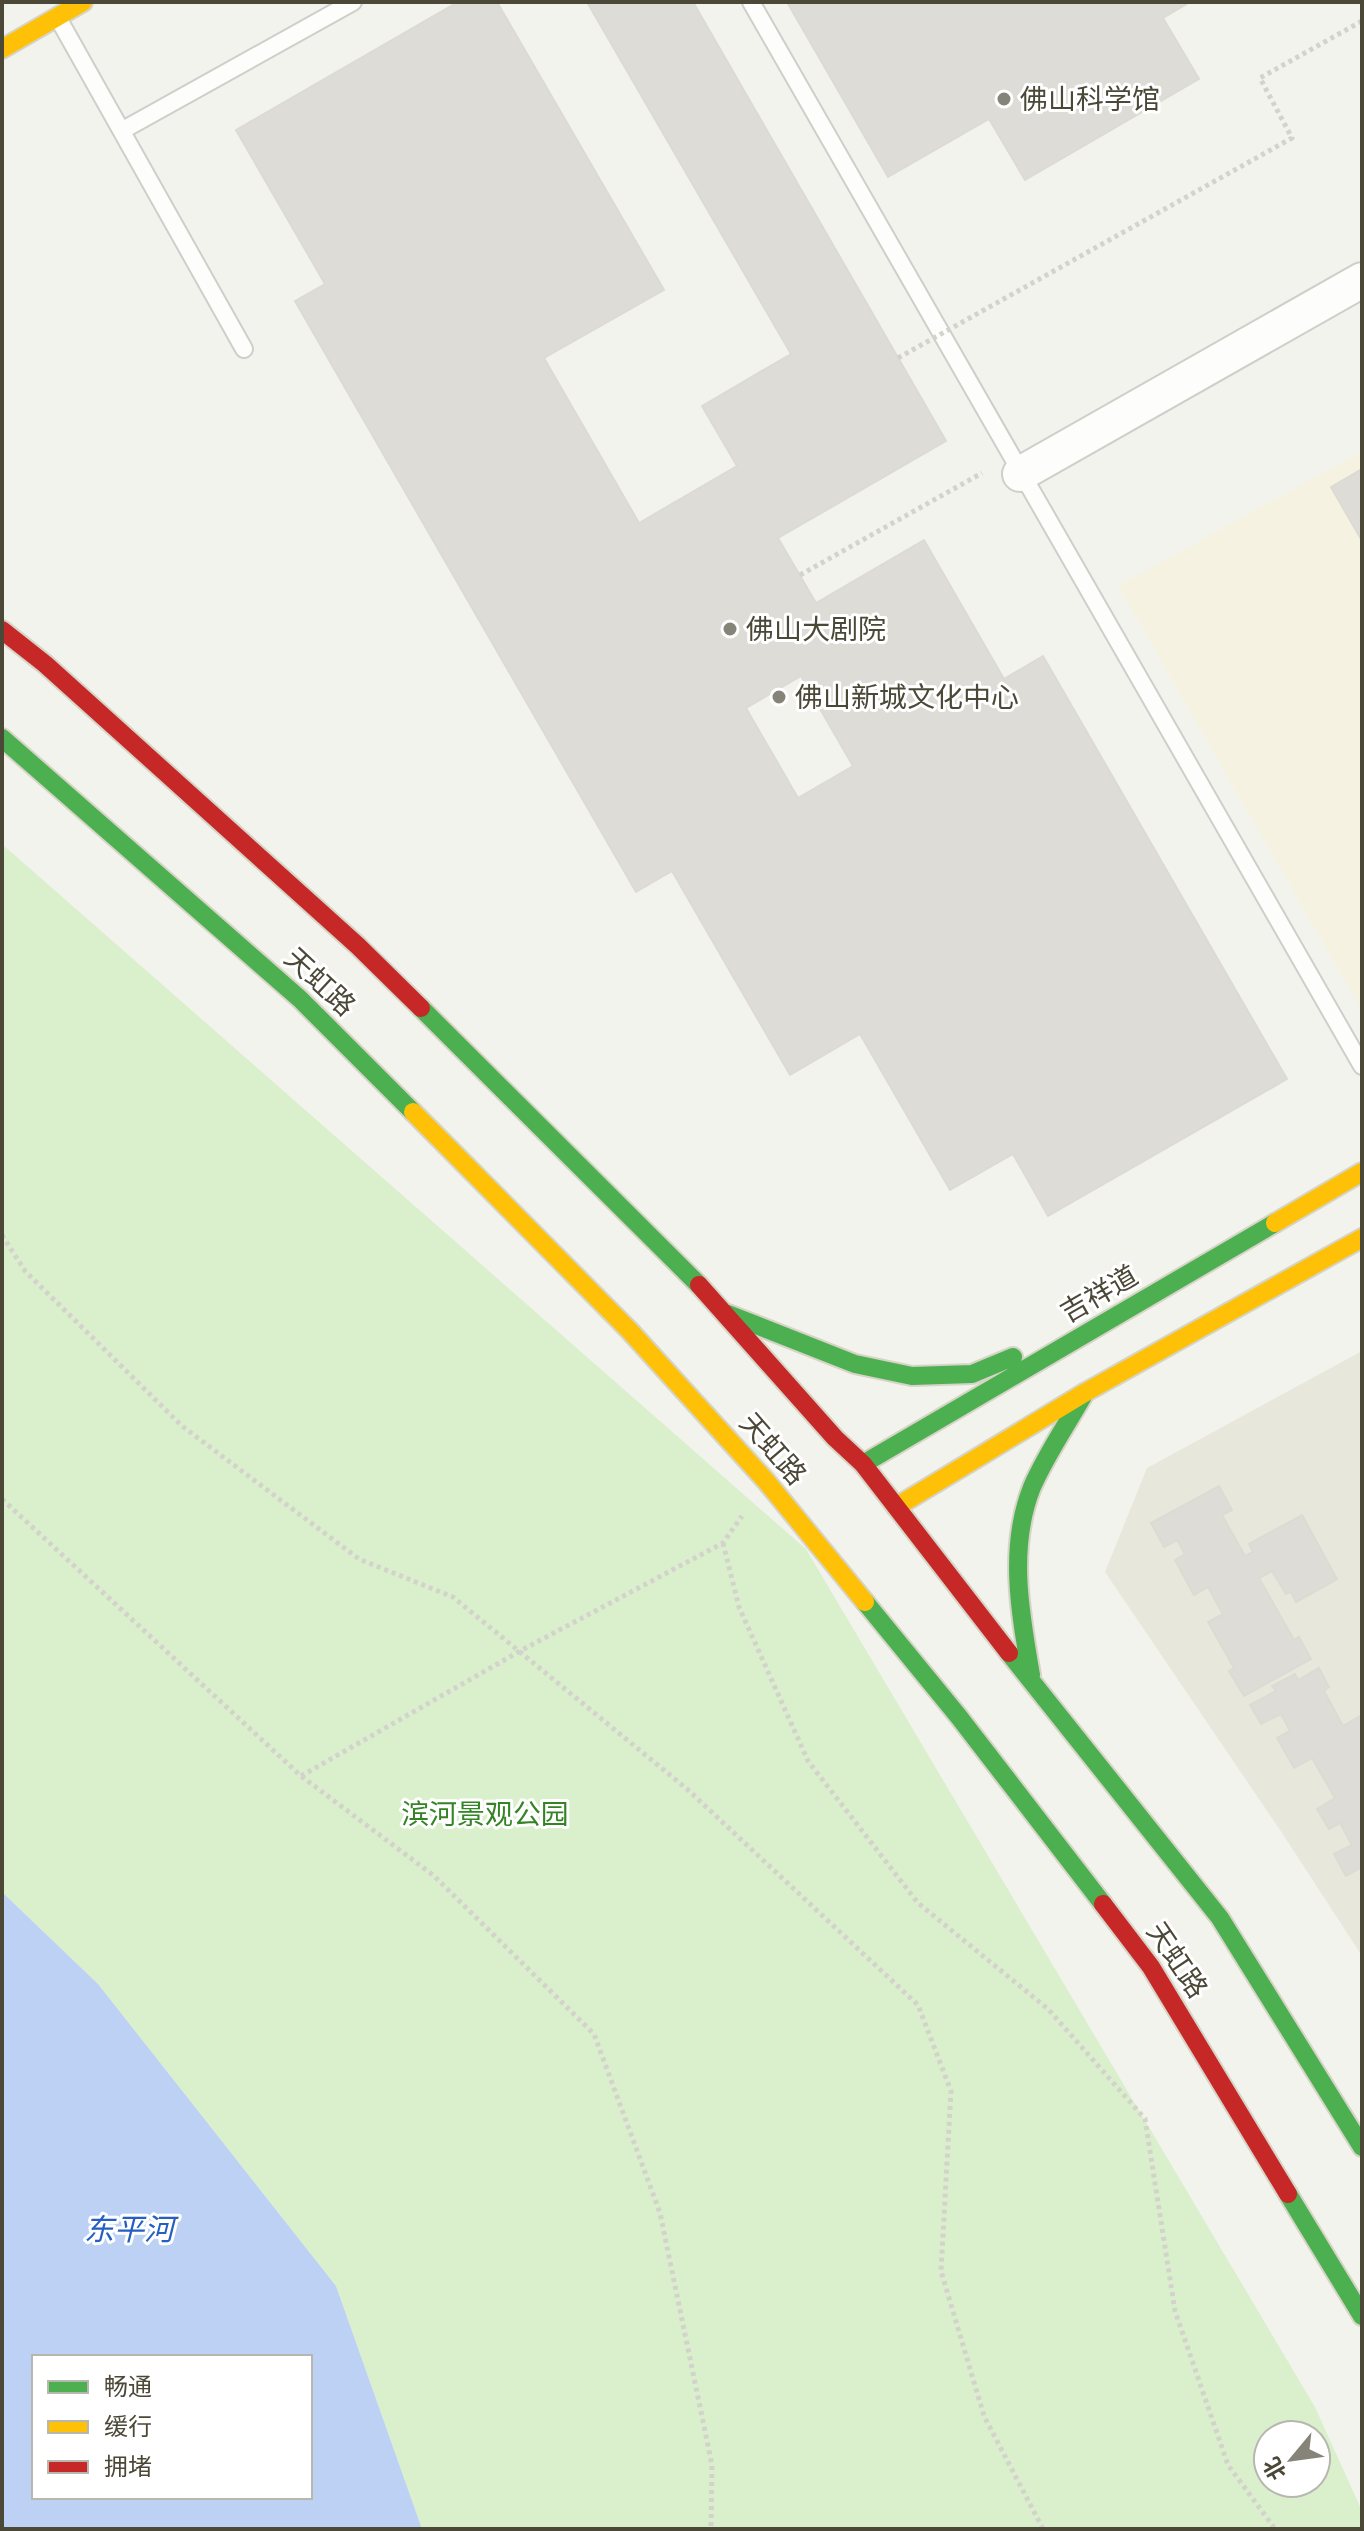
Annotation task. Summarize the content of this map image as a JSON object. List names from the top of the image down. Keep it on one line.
{"streets":{"main road":["天虹路","吉祥道"]},"crossings":[["天虹路","吉祥道"]],"water":["东平河"],"parks":["滨河景观公园"],"places":["佛山科学馆","佛山大剧院","佛山新城文化中心"],"legend":["畅通","缓行","拥堵"],"north":"bottom left"}
